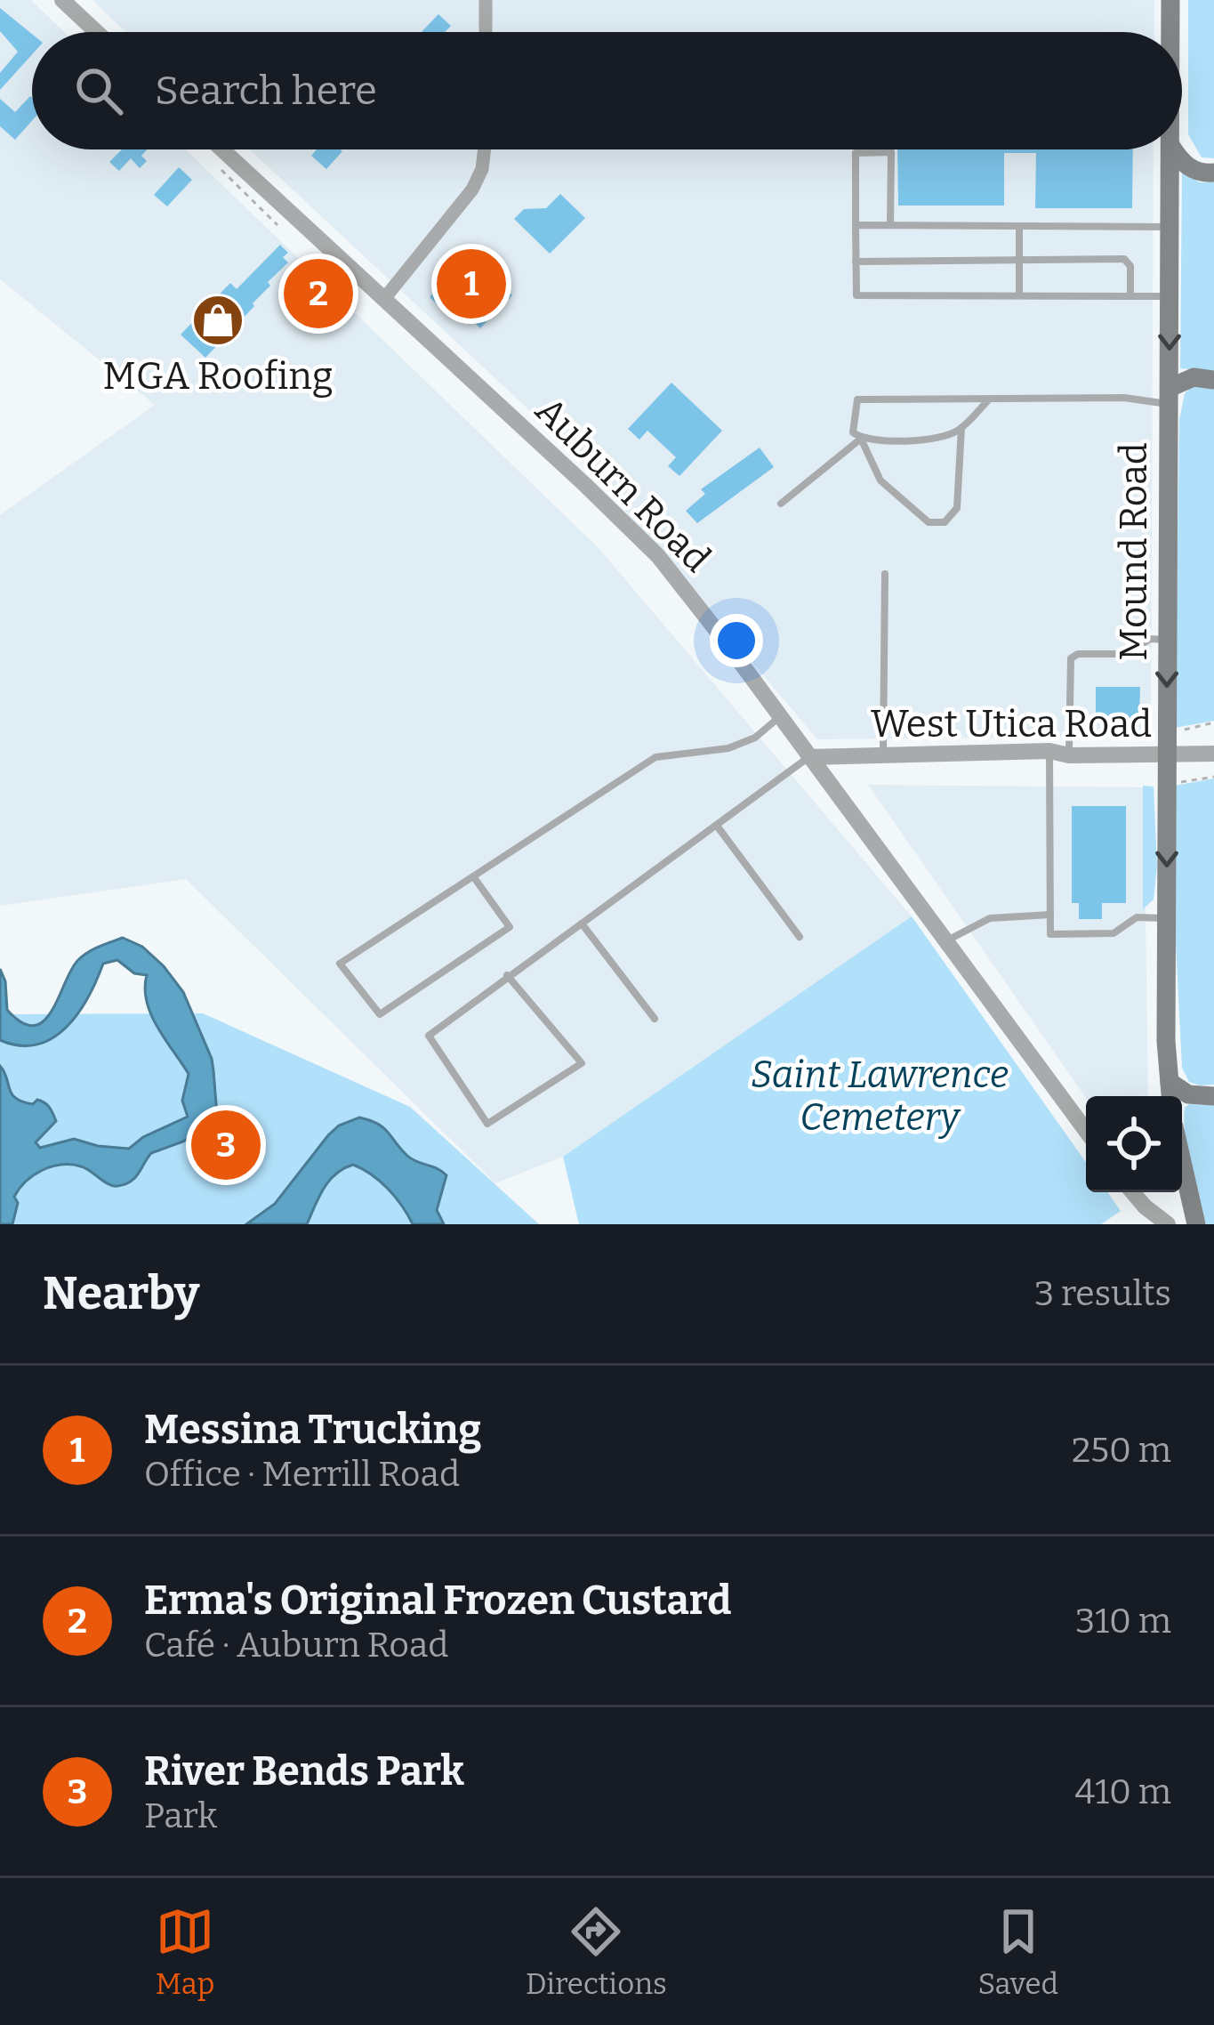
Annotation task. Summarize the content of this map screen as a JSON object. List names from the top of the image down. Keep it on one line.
{"streets":{"main road":["Mound Road"],"street":["Auburn Road","West Utica Road"]},"crossings":[["Auburn Road","West Utica Road"],["Mound Road","West Utica Road"]],"one_way":["Mound Road"],"parks":["Saint Lawrence Cemetery"],"places":{"shop":["MGA Roofing"]},"page":{"search":"Search here","pins":["1","2","3"],"heading":["Nearby","3 results"],"list":[{"mark":"1","name":"Messina Trucking","note":"Office · Merrill Road","value":"250 m"},{"mark":"2","name":"Erma's Original Frozen Custard","note":"Café · Auburn Road","value":"310 m"},{"mark":"3","name":"River Bends Park","note":"Park","value":"410 m"}],"nav":["Map","Directions","Saved"]}}
